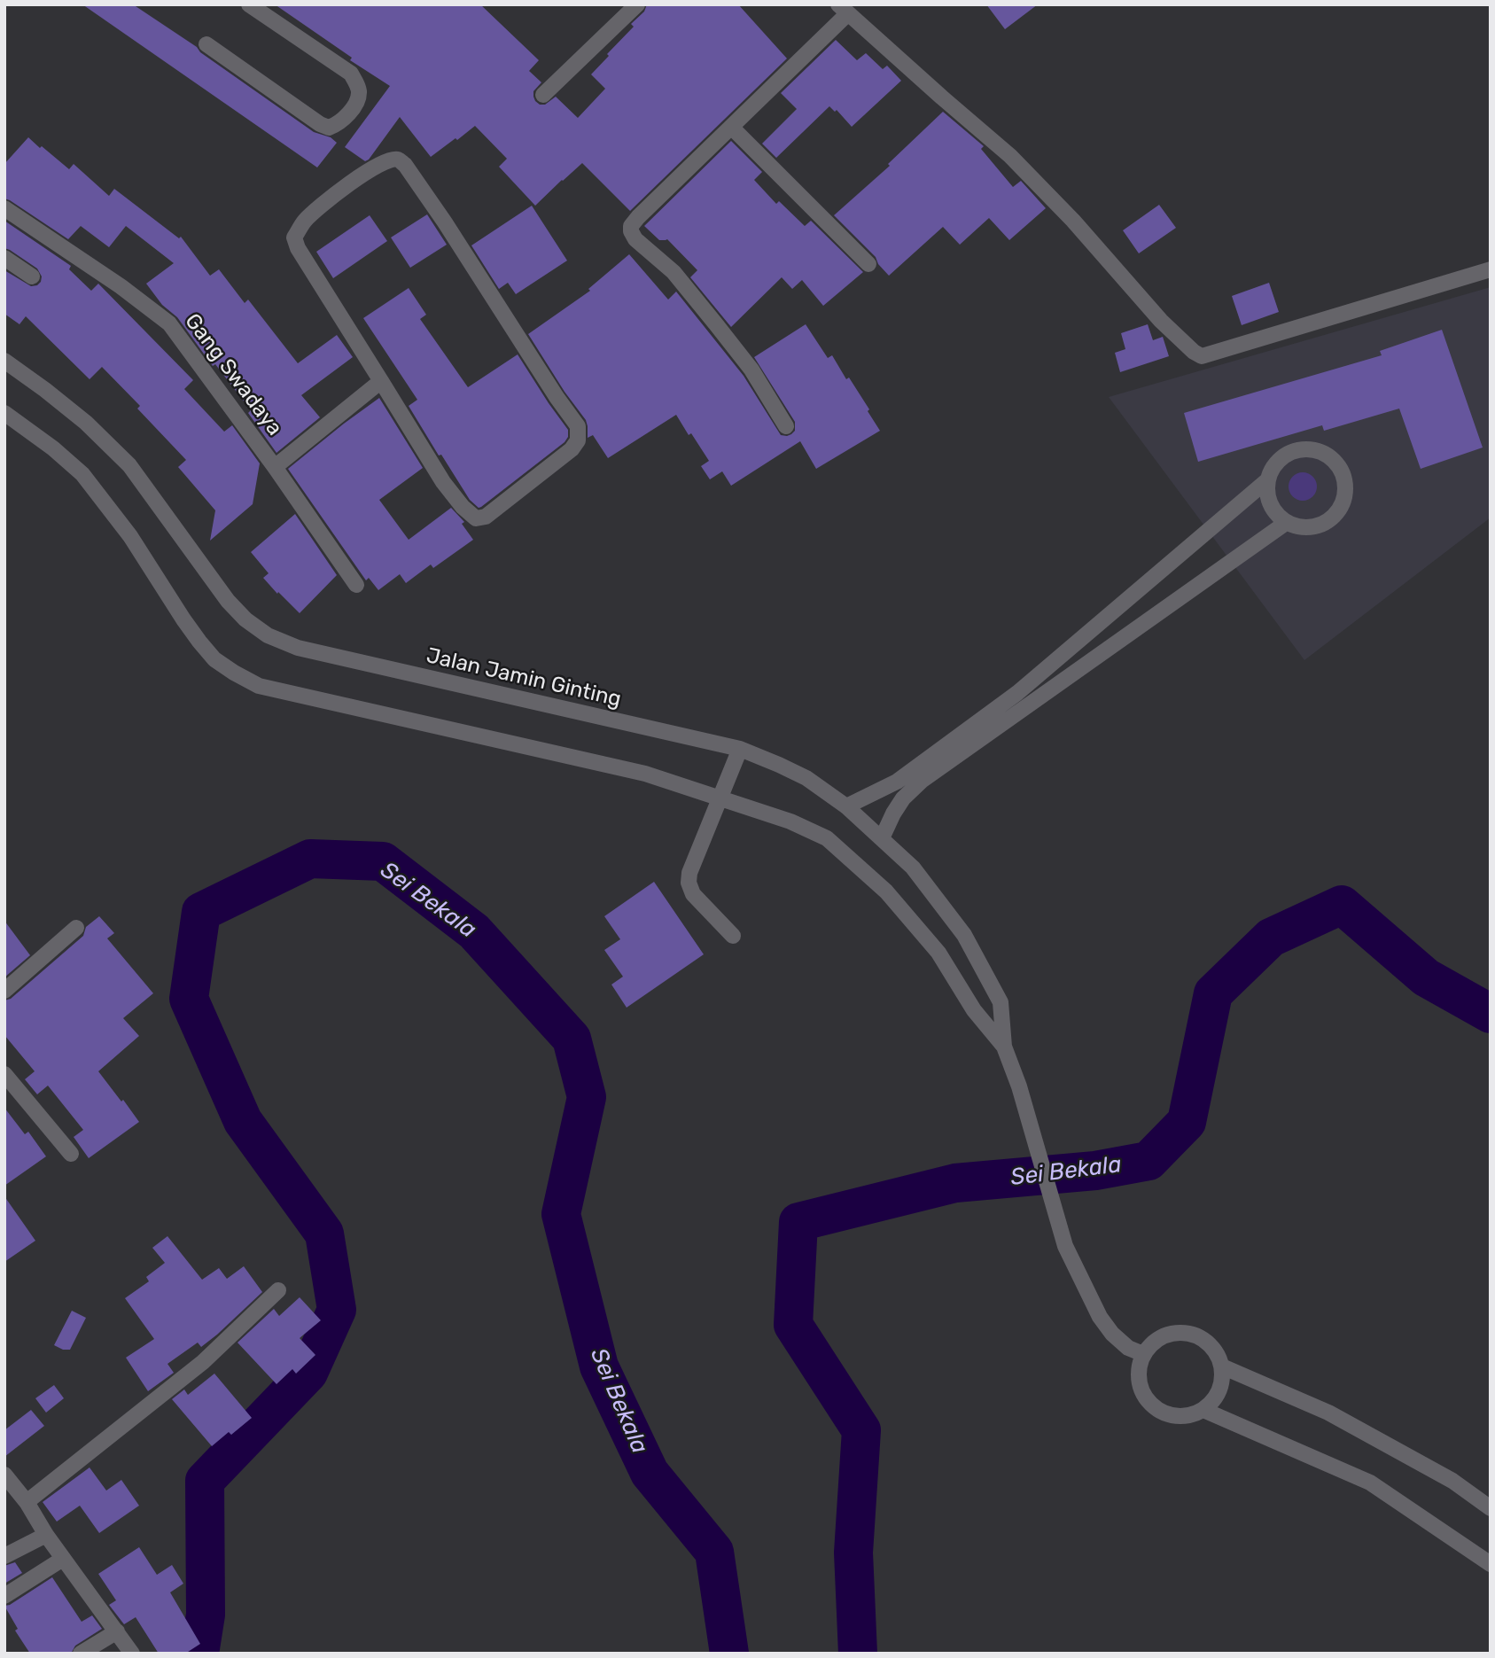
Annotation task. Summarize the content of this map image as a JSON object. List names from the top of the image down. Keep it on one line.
{"streets":{"street":["Gang Swadaya","Jalan Jamin Ginting"]},"water":["Sei Bekala"]}
